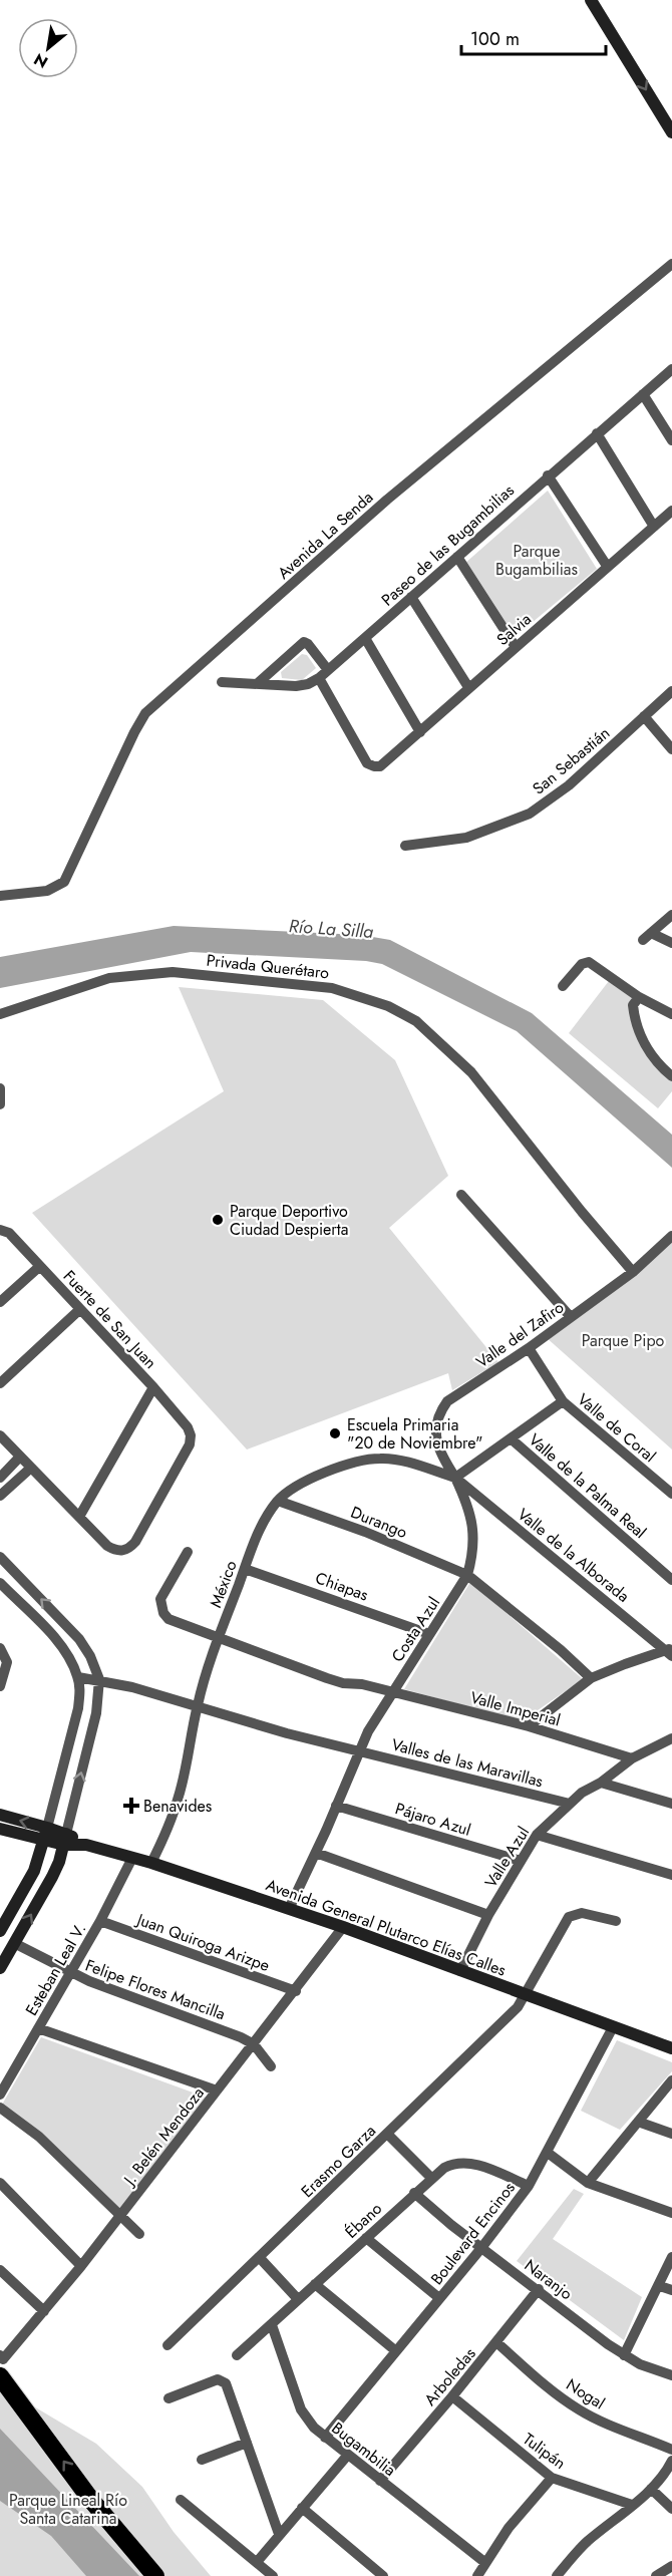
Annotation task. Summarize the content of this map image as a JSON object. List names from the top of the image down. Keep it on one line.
{"streets":{"street":["Avenida La Senda","Paseo de las Bugambilias","Salvia","San Sebastián","Privada Querétaro","Fuerte de San Juan","Valle del Zafiro","Valle de Coral","Valle de la Palma Real","Durango","Valle de la Alborada","México","Chiapas","Costa Azul","Valle Imperial","Valles de las Maravillas","Pájaro Azul","Valle Azul","Avenida General Plutarco Elías Calles","Juan Quiroga Arizpe","Esteban Leal V.","Felipe Flores Mancilla","J. Belén Mendoza","Erasmo Garza","Ébano","Boulevard Encinos","Naranjo","Arboledas","Nogal","Bugambilia","Tulipán"]},"crossings":[["Paseo de las Bugambilias","Salvia"],["Privada Querétaro","Valle del Zafiro"],["Valle del Zafiro","Valle de Coral"],["Valle del Zafiro","Valle de la Alborada"],["Valle del Zafiro","México"],["Valle del Zafiro","Costa Azul"],["Durango","México"],["Durango","Costa Azul"],["Valle de la Alborada","México"],["Valle de la Alborada","Costa Azul"],["México","Chiapas"],["México","Costa Azul"],["México","Valle Imperial"],["México","Valles de las Maravillas"],["México","Avenida General Plutarco Elías Calles"],["Chiapas","Costa Azul"],["Costa Azul","Valle Imperial"],["Costa Azul","Valles de las Maravillas"],["Costa Azul","Pájaro Azul"],["Costa Azul","Avenida General Plutarco Elías Calles"],["Valle Imperial","Valle Azul"],["Valles de las Maravillas","Valle Azul"],["Pájaro Azul","Valle Azul"],["Valle Azul","Avenida General Plutarco Elías Calles"],["Avenida General Plutarco Elías Calles","Esteban Leal V."],["Avenida General Plutarco Elías Calles","J. Belén Mendoza"],["Avenida General Plutarco Elías Calles","Erasmo Garza"],["Avenida General Plutarco Elías Calles","Boulevard Encinos"],["Juan Quiroga Arizpe","Esteban Leal V."],["Juan Quiroga Arizpe","J. Belén Mendoza"],["Esteban Leal V.","Felipe Flores Mancilla"],["Felipe Flores Mancilla","J. Belén Mendoza"],["Ébano","Boulevard Encinos"],["Ébano","Naranjo"],["Ébano","Bugambilia"],["Boulevard Encinos","Naranjo"],["Boulevard Encinos","Bugambilia"],["Naranjo","Arboledas"],["Arboledas","Nogal"],["Arboledas","Bugambilia"],["Arboledas","Tulipán"]],"water":["Río La Silla"],"parks":["Parque Bugambilias","Parque Pipo","Parque Lineal Río Santa Catarina"],"places":{"other":["Parque Deportivo Ciudad Despierta","Escuela Primaria \"20 de Noviembre\""],"health":["Benavides"]},"scale_bar":"100 m","north":"bottom left"}
